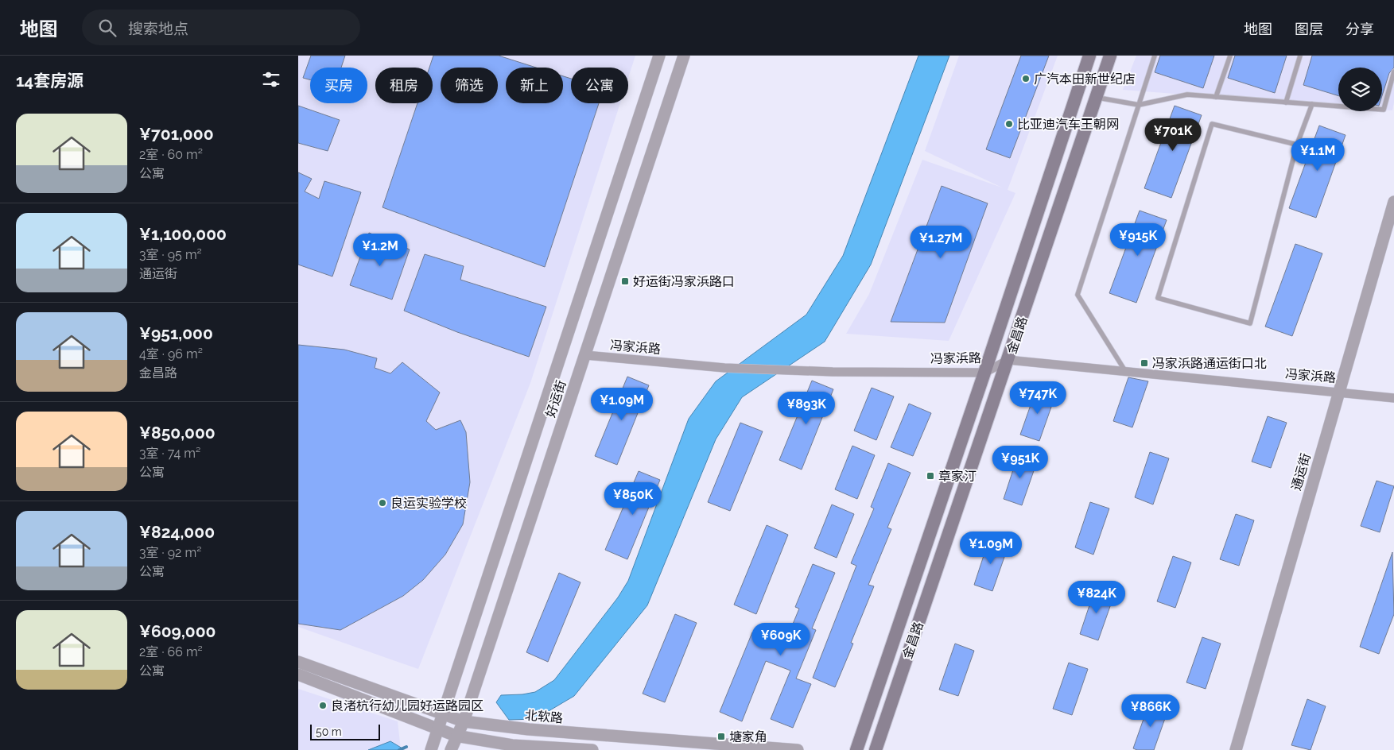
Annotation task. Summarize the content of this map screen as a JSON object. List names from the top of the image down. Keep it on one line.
{"streets":{"main road":["金昌路"],"street":["冯家浜路","好运街","通运街","北软路"]},"crossings":[["金昌路","冯家浜路"],["冯家浜路","好运街"],["冯家浜路","通运街"],["好运街","北软路"]],"places":{"other":["广汽本田新世纪店","比亚迪汽车王朝网","良运实验学校","良渚杭行幼儿园好运路园区"],"transit":["好运街冯家浜路口","冯家浜路通运街口北","章家汀","塘家角"]},"scale_bar":"50 m","page":{"header":"地图","search":"搜索地点","nav":["地图","图层","分享"],"heading":"14套房源","chip":["买房","租房","筛选","新上","公寓"],"list":[{"name":"¥701,000","note":"2室 · 60 m² · 公寓"},{"name":"¥1,100,000","note":"3室 · 95 m² · 通运街"},{"name":"¥951,000","note":"4室 · 96 m² · 金昌路"},{"name":"¥850,000","note":"3室 · 74 m² · 公寓"},{"name":"¥824,000","note":"3室 · 92 m² · 公寓"},{"name":"¥609,000","note":"2室 · 66 m² · 公寓"}],"price":["¥701K","¥1.1M","¥915K","¥1.27M","¥1.2M","¥747K","¥1.09M","¥893K","¥951K","¥850K","¥1.09M","¥824K","¥609K","¥866K"],"scale":"50 m"}}
